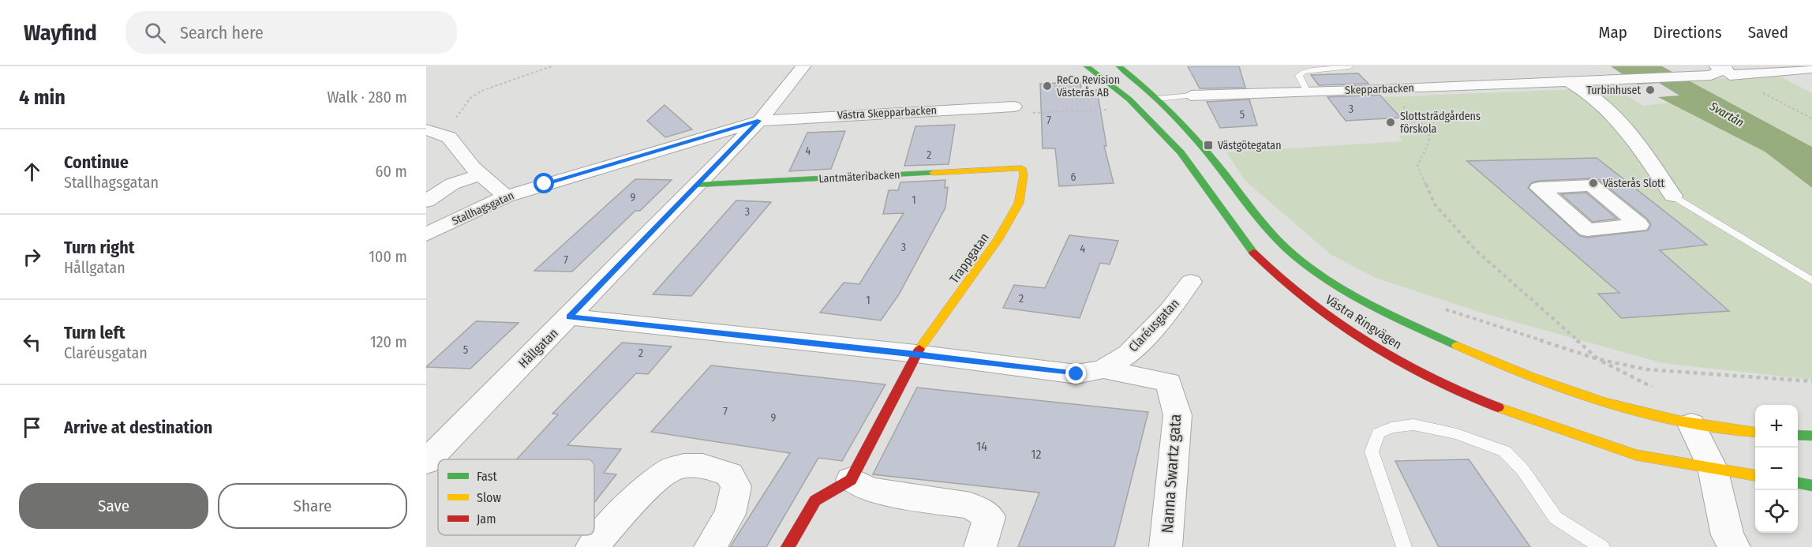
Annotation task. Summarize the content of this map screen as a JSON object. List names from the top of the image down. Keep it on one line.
{"streets":{"main road":["Lantmäteribacken","Trappgatan","Västra Ringvägen"],"street":["Skepparbacken","Västra Skepparbacken","Stallhagsgatan","Claréusgatan","Hållgatan","Nanna Swartz gata"]},"crossings":[["Västra Skepparbacken","Stallhagsgatan"],["Västra Skepparbacken","Hållgatan"],["Lantmäteribacken","Trappgatan"],["Lantmäteribacken","Hållgatan"],["Stallhagsgatan","Hållgatan"],["Trappgatan","Claréusgatan"],["Claréusgatan","Hållgatan"],["Claréusgatan","Nanna Swartz gata"]],"water":["Svartån"],"places":{"other":["ReCo Revision Västerås AB","Turbinhuset","Slottsträdgårdens förskola","Västerås Slott"],"transit":["Västgötegatan"]},"house_numbers":["3","5","7","4","2","6","9","1","3","3","4","7","2","1","5","2","7","9","14","12"],"legend":["Fast","Slow","Jam"],"page":{"header":"Wayfind","search":"Search here","nav":["Map","Directions","Saved"],"heading":["4 min","Walk · 280 m"],"list":[["Continue","Stallhagsgatan","60 m"],["Turn right","Hållgatan","100 m"],["Turn left","Claréusgatan","120 m"],"Arrive at destination"],"map_buttons":["+","−"],"buttons":["Save","Share"]}}
